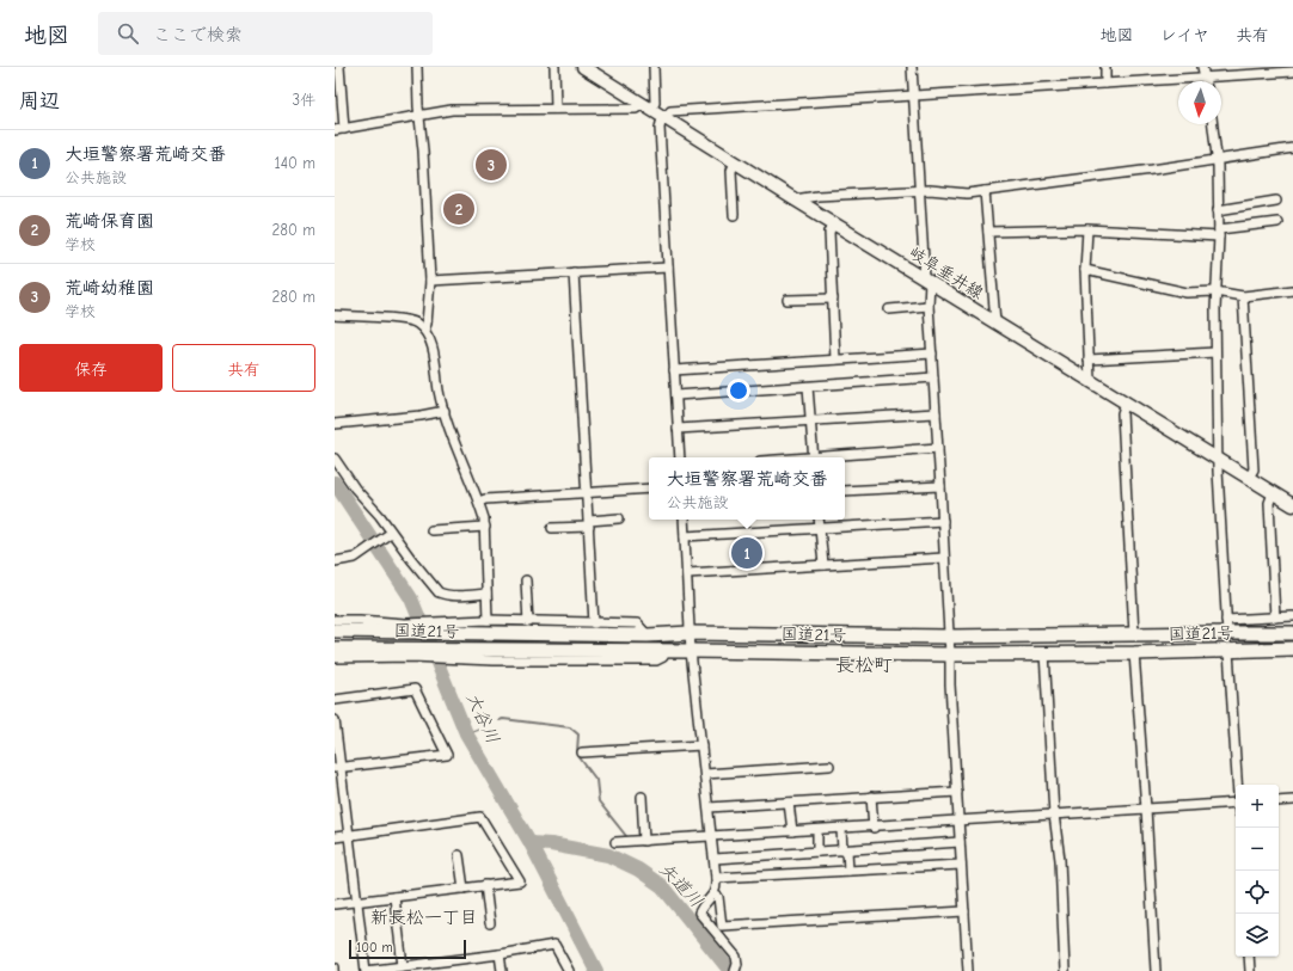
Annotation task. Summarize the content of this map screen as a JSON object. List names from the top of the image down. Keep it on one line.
{"streets":{"highway":["国道21号"],"main road":["岐阜垂井線"]},"districts":["長松町","新長松一丁目"],"water":["大谷川","矢道川"],"scale_bar":"100 m","north":"bottom","page":{"header":"地図","search":"ここで検索","nav":["地図","レイヤ","共有"],"heading":["周辺","3件"],"list":[{"mark":"1","name":"大垣警察署荒崎交番","note":"公共施設","value":"140 m"},{"mark":"2","name":"荒崎保育園","note":"学校","value":"280 m"},{"mark":"3","name":"荒崎幼稚園","note":"学校","value":"280 m"}],"pins":["3","2","1"],"buttons":["保存","共有"],"popup":["大垣警察署荒崎交番","公共施設"],"map_buttons":["+","−"],"scale":"100 m"}}
